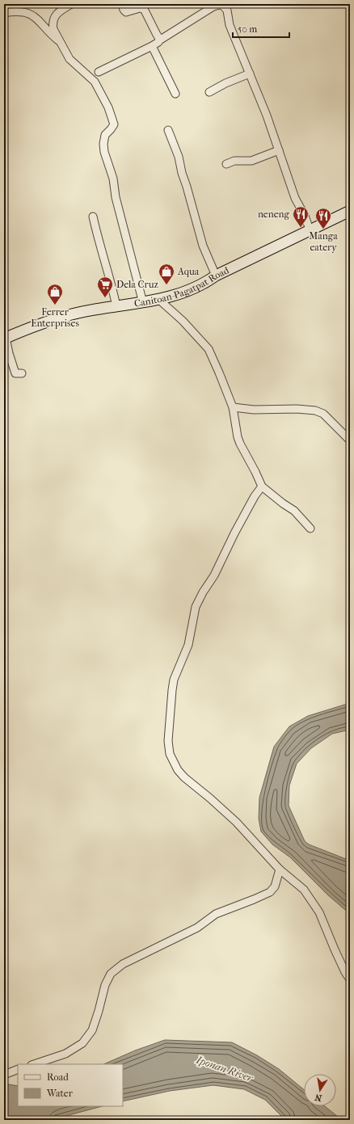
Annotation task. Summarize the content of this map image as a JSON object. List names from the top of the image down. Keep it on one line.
{"streets":{"street":["Canitoan-Pagatpat Road"]},"water":["Iponan River"],"places":{"restaurant":["neneng","Manga eatery"],"shop":["Aqua","Ferrer Enterprises"],"supermarket":["Dela Cruz"]},"legend":["Road","Water"],"scale_bar":"50 m","north":"bottom"}
